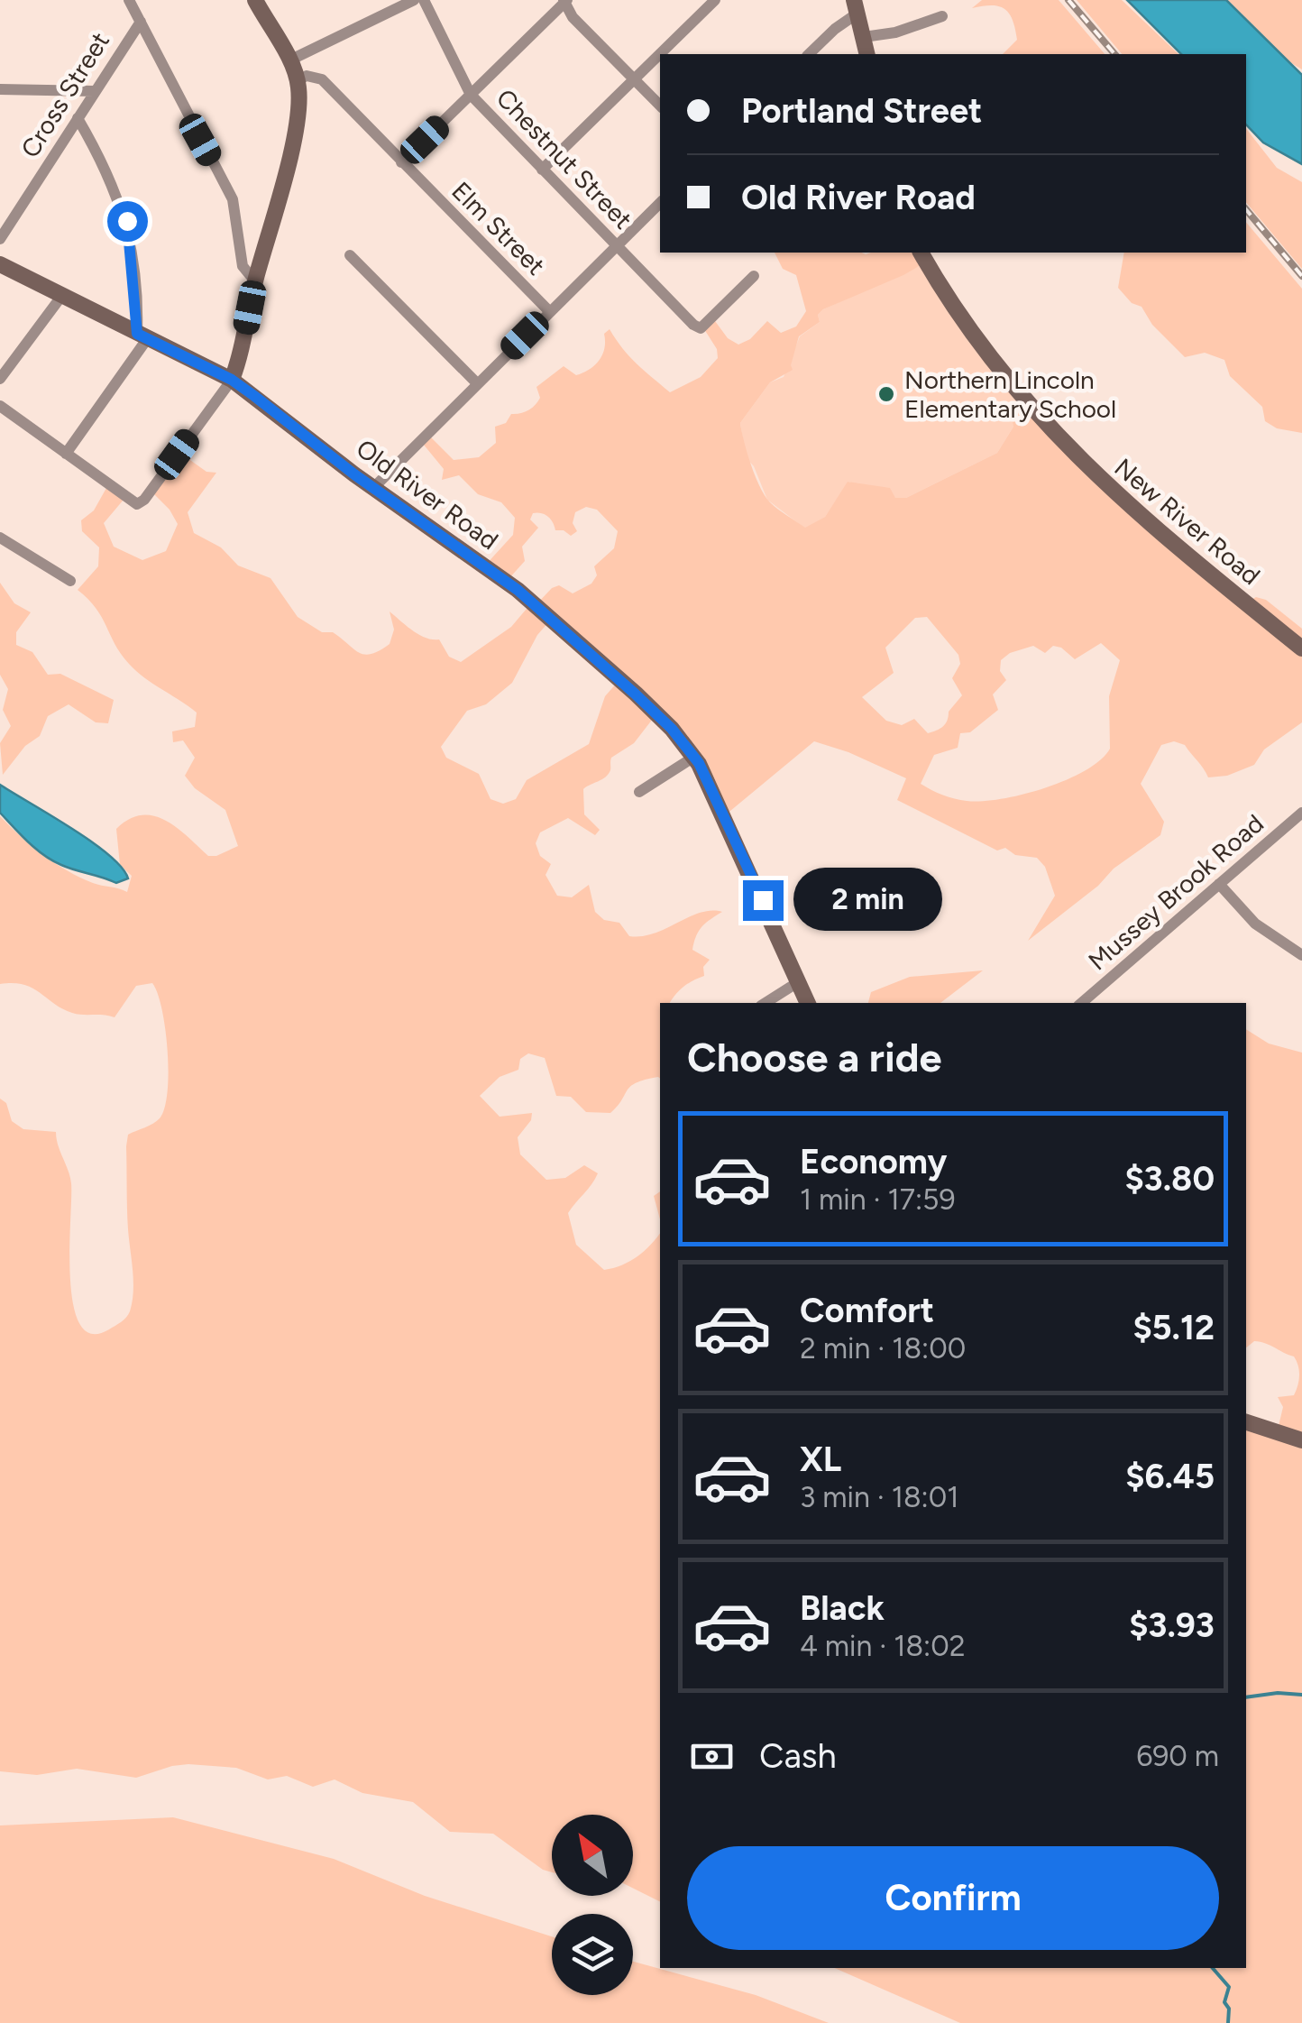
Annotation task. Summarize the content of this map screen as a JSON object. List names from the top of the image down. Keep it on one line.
{"streets":{"main road":["Old River Road","New River Road"],"street":["Cross Street","Chestnut Street","Elm Street","Mussey Brook Road"]},"places":["Northern Lincoln Elementary School"],"north":"top left","page":{"banner":["Portland Street","Old River Road"],"bubble":"2 min","heading":"Choose a ride","list":[{"name":"Economy","note":"1 min · 17:59","value":"$3.80"},{"name":"Comfort","note":"2 min · 18:00","value":"$5.12"},{"name":"XL","note":"3 min · 18:01","value":"$6.45"},{"name":"Black","note":"4 min · 18:02","value":"$3.93"}],"pay":["Cash","690 m"],"buttons":"Confirm"}}
